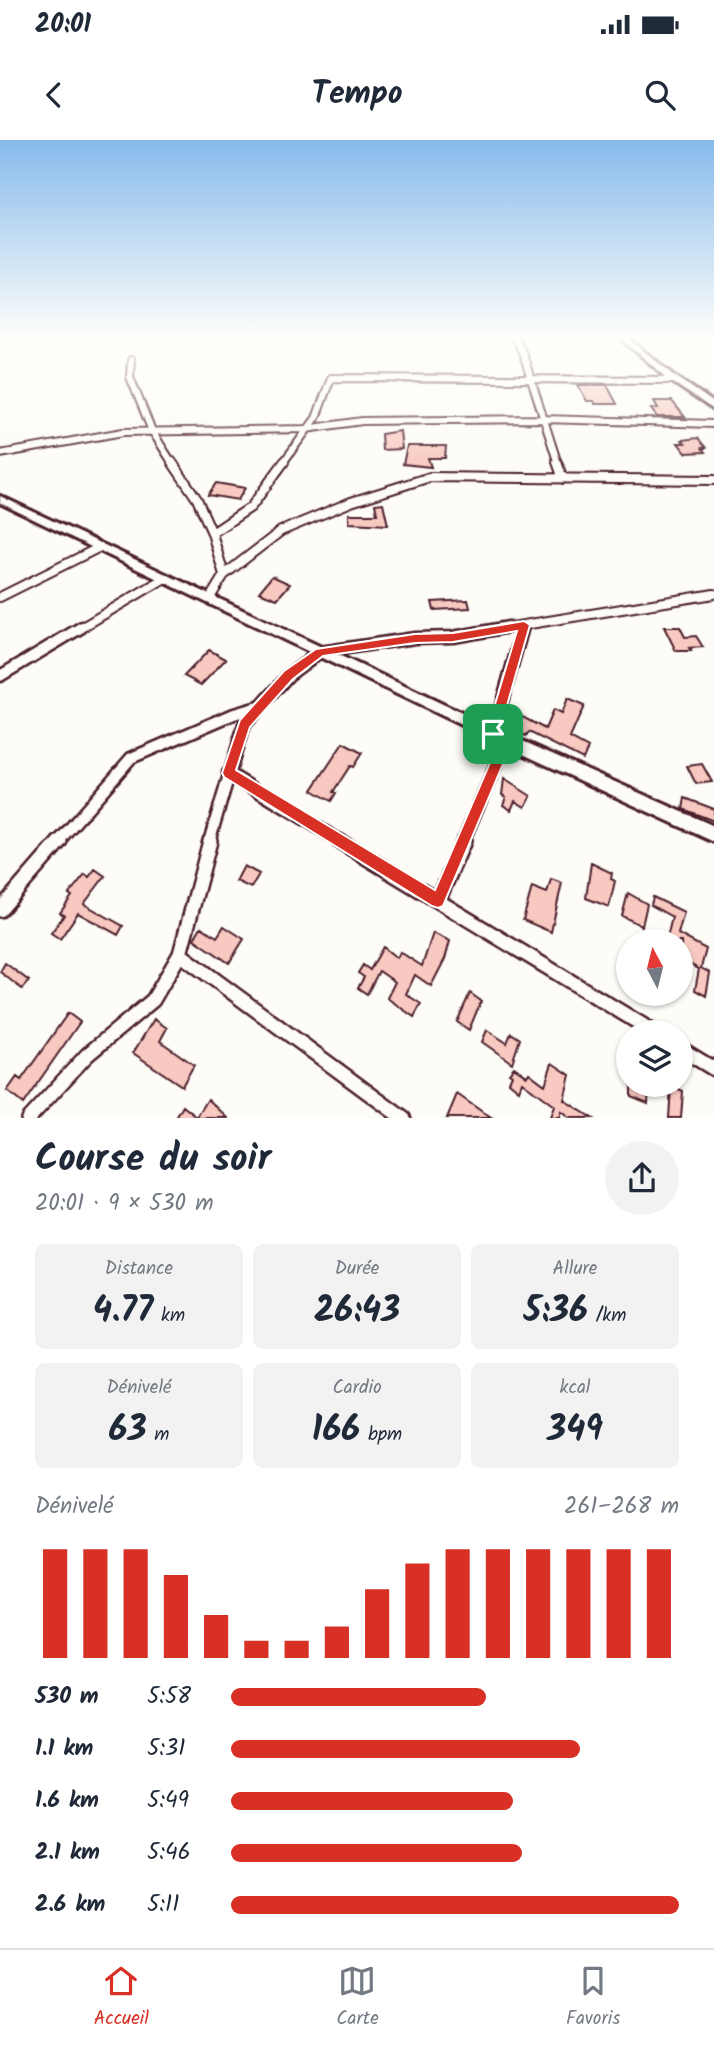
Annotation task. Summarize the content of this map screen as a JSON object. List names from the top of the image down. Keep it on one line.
{"north":"top","page":{"status":"20:01","header":"Tempo","heading":["Course du soir","20:01 · 9 × 530 m"],"stats":[["Distance","4.77 km"],["Durée","26:43"],["Allure","5:36 /km"],["Dénivelé","63 m"],["Cardio","166 bpm"],["kcal","349"]],"chart":["Dénivelé","261–268 m"],"list":[{"name":"530 m","note":"5:58"},{"name":"1.1 km","note":"5:31"},{"name":"1.6 km","note":"5:49"},{"name":"2.1 km","note":"5:46"},{"name":"2.6 km","note":"5:11"}],"tabs":["Accueil","Carte","Favoris"]}}
